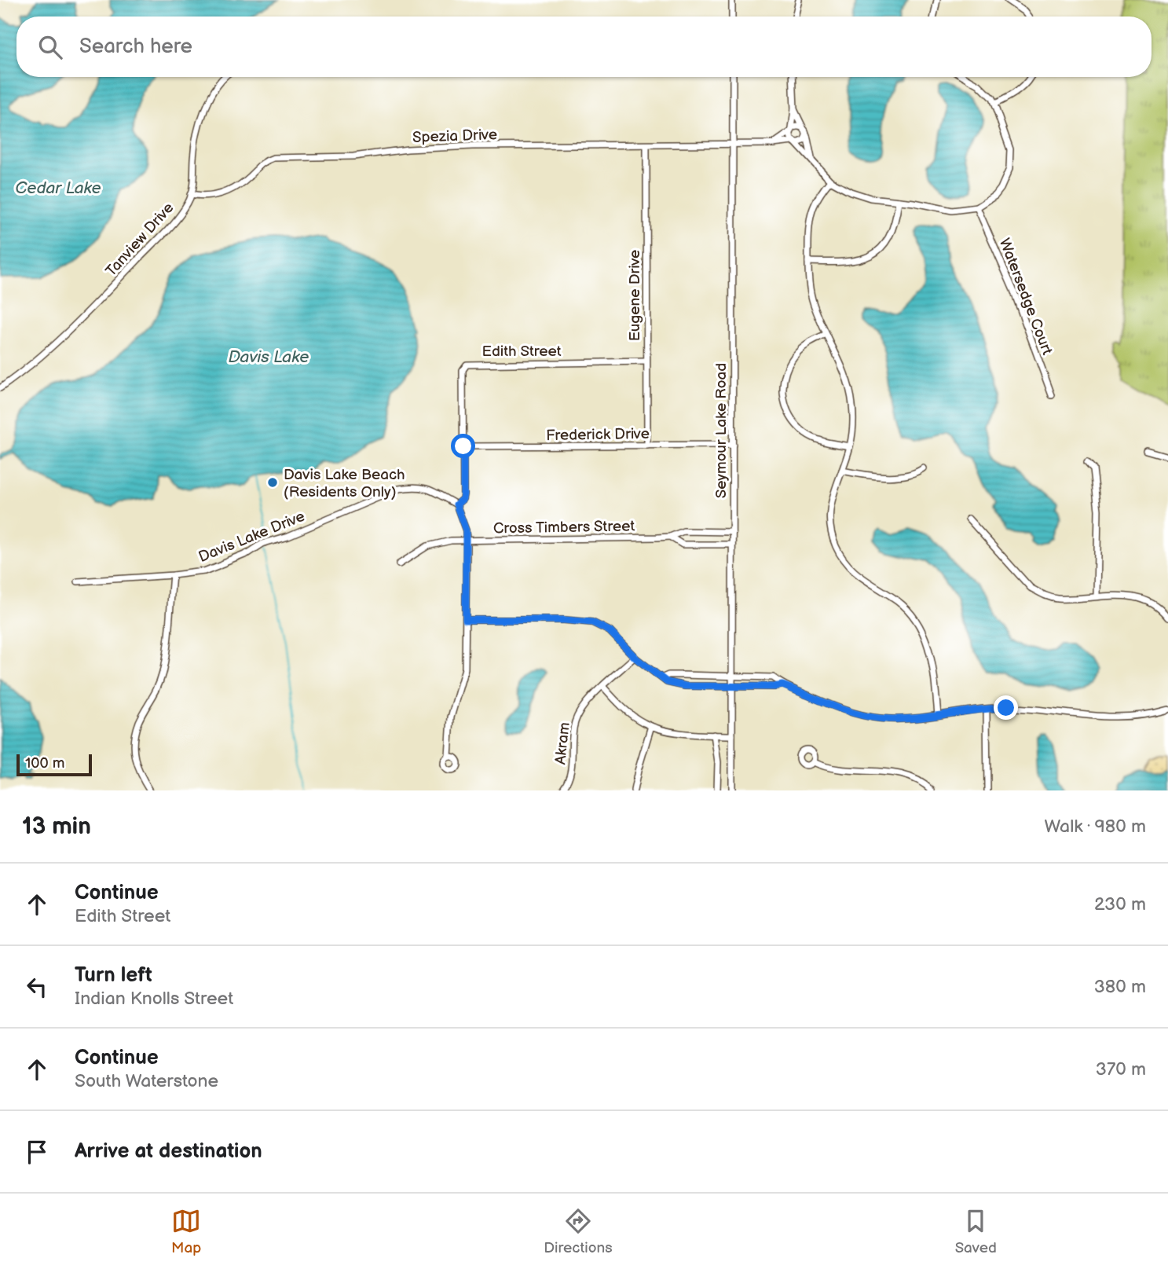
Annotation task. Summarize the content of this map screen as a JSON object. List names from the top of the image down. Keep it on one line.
{"streets":{"street":["Spezia Drive","Tanview Drive","Eugene Drive","Watersedge Court","Edith Street","Seymour Lake Road","Frederick Drive","Cross Timbers Street","Davis Lake Drive","Akram"]},"crossings":[["Spezia Drive","Tanview Drive"],["Spezia Drive","Eugene Drive"],["Spezia Drive","Seymour Lake Road"],["Eugene Drive","Edith Street"],["Eugene Drive","Frederick Drive"],["Edith Street","Frederick Drive"],["Edith Street","Davis Lake Drive"],["Seymour Lake Road","Frederick Drive"],["Seymour Lake Road","Cross Timbers Street"]],"water":["Cedar Lake","Davis Lake"],"places":["Davis Lake Beach (Residents Only)"],"scale_bar":"100 m","page":{"search":"Search here","scale":"100 m","heading":["13 min","Walk · 980 m"],"list":[["Continue","Edith Street","230 m"],["Turn left","Indian Knolls Street","380 m"],["Continue","South Waterstone","370 m"],"Arrive at destination"],"nav":["Map","Directions","Saved"]}}
